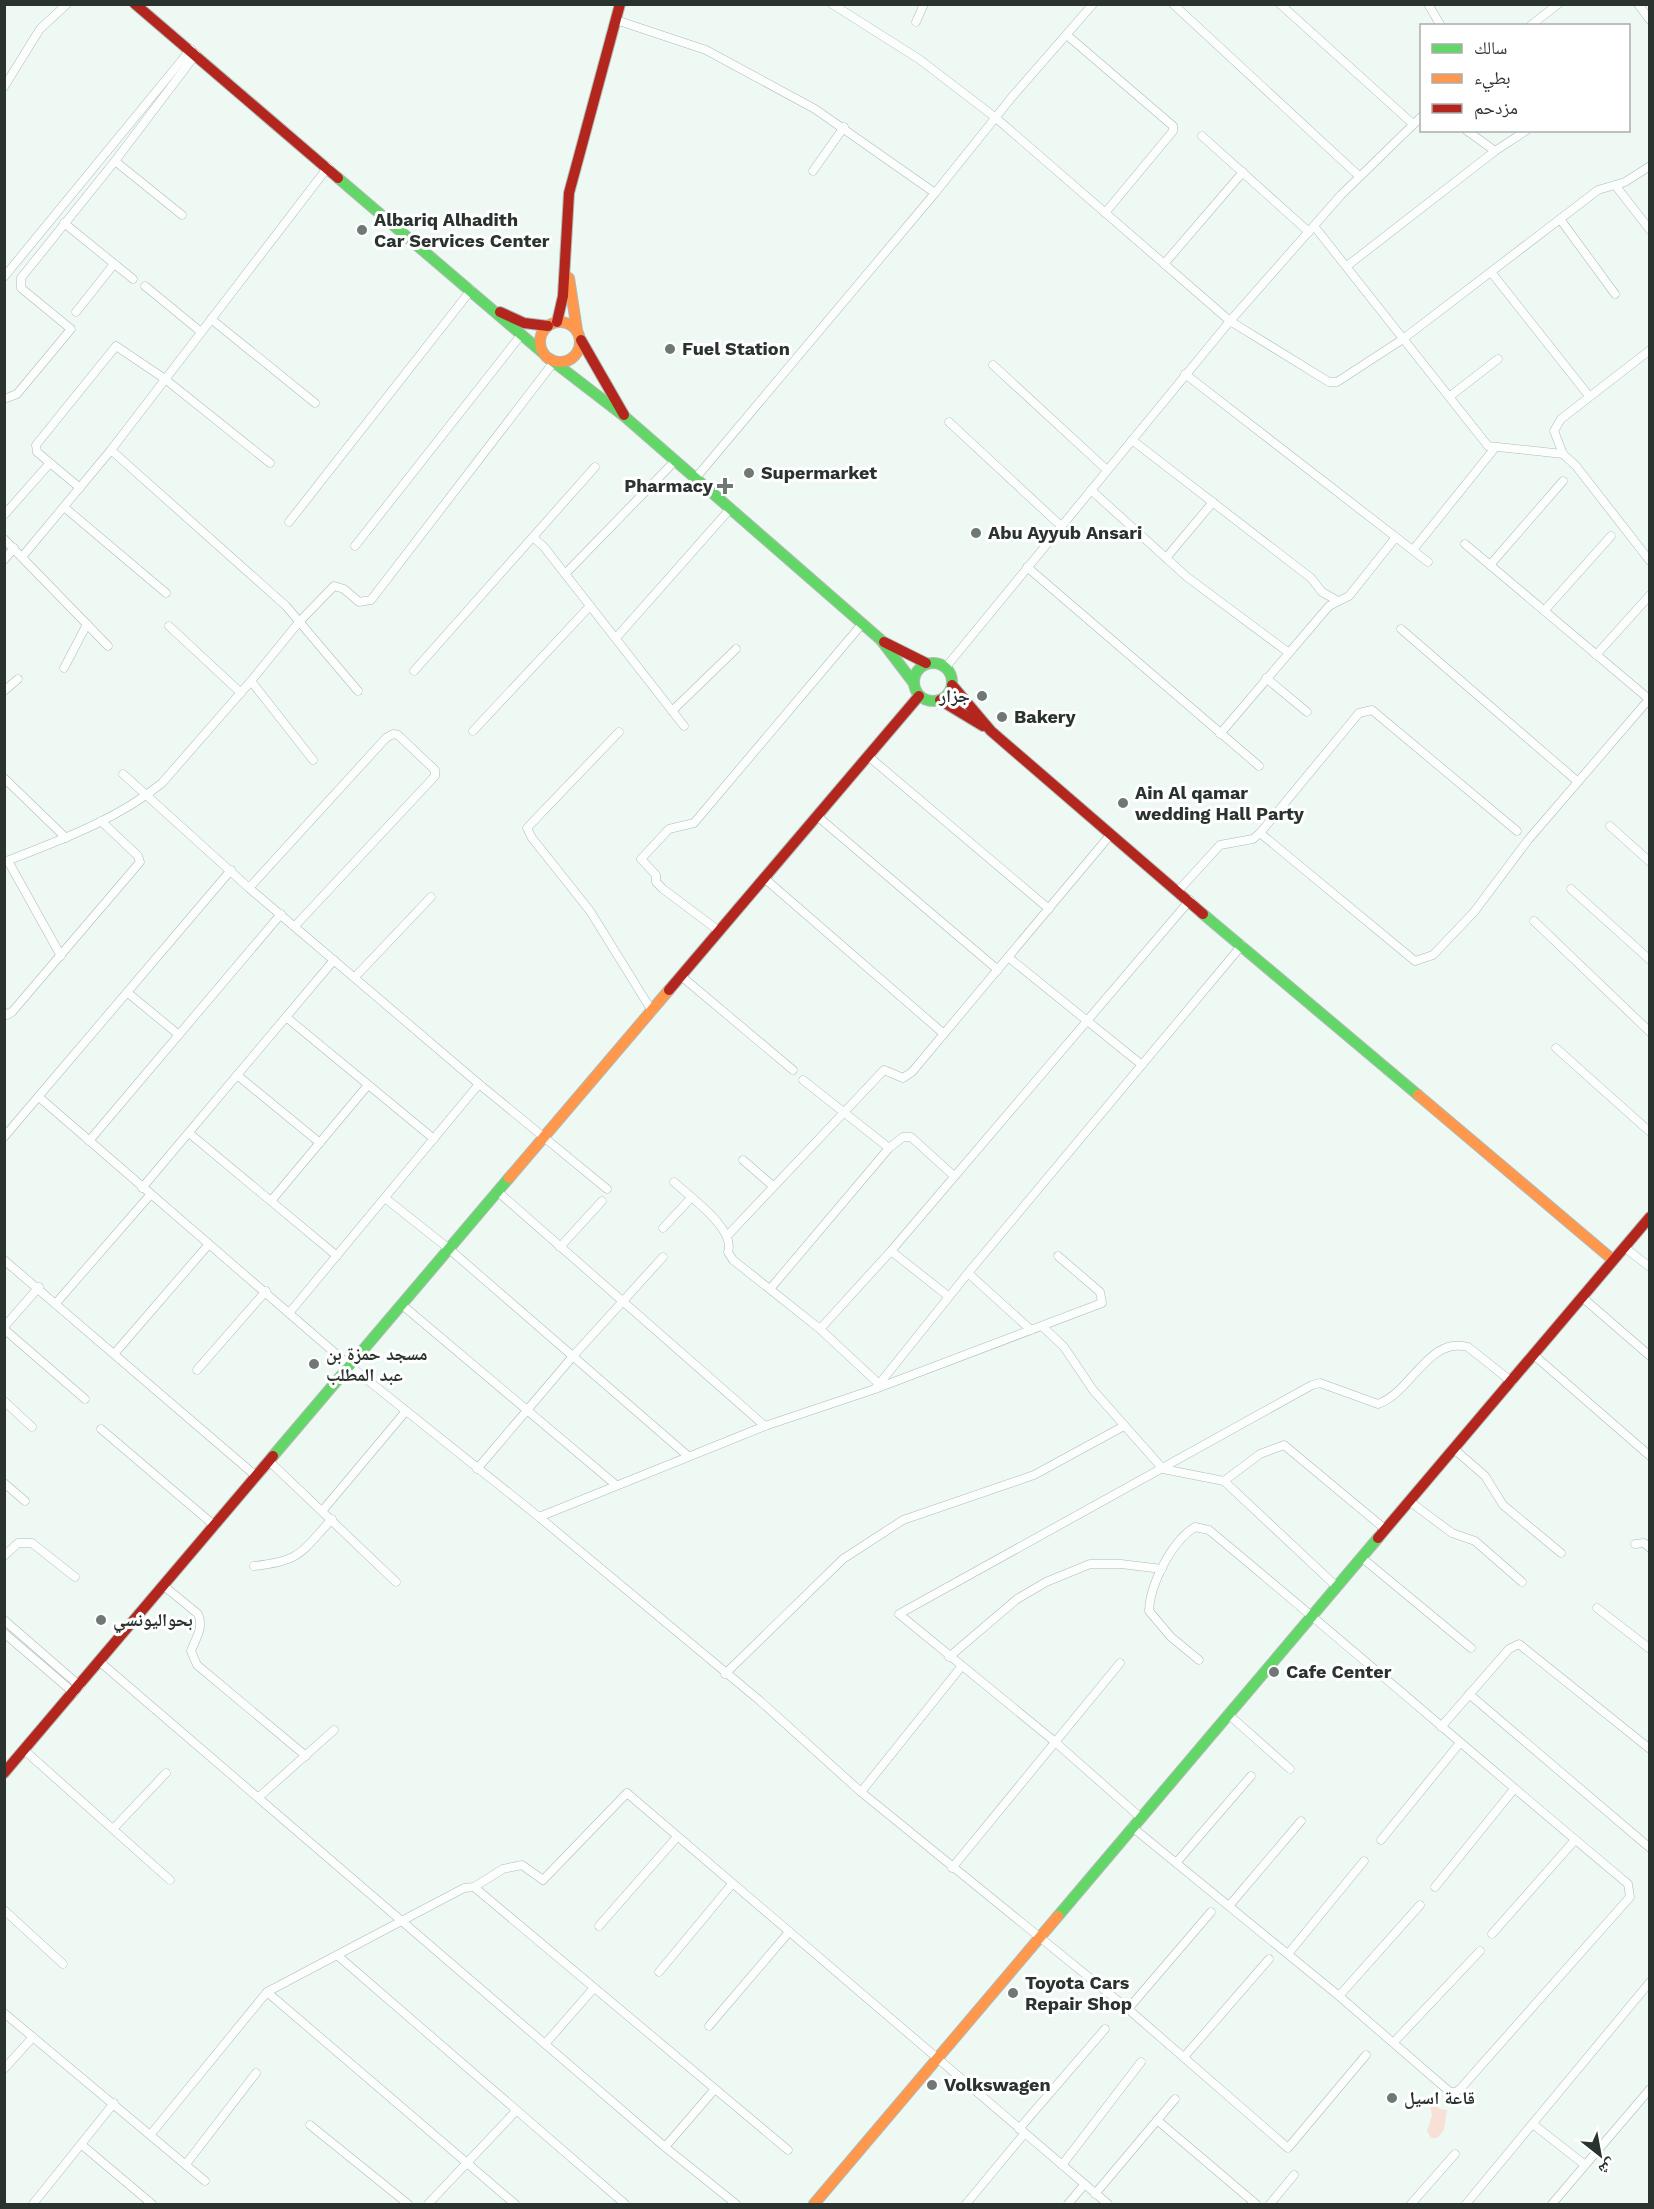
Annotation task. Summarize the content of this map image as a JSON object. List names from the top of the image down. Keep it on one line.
{"places":{"other":["Albariq Alhadith Car Services Center","Fuel Station","Supermarket","Abu Ayyub Ansari","جزار","Bakery","Ain Al qamar wedding Hall Party","مسجد حمزة بن عبد المطلب","بحواليونسي","Cafe Center","Toyota Cars Repair Shop","Volkswagen","قاعة اسيل"],"health":["Pharmacy"]},"legend":["سالك","بطيء","مزدحم"],"north":"bottom right"}
